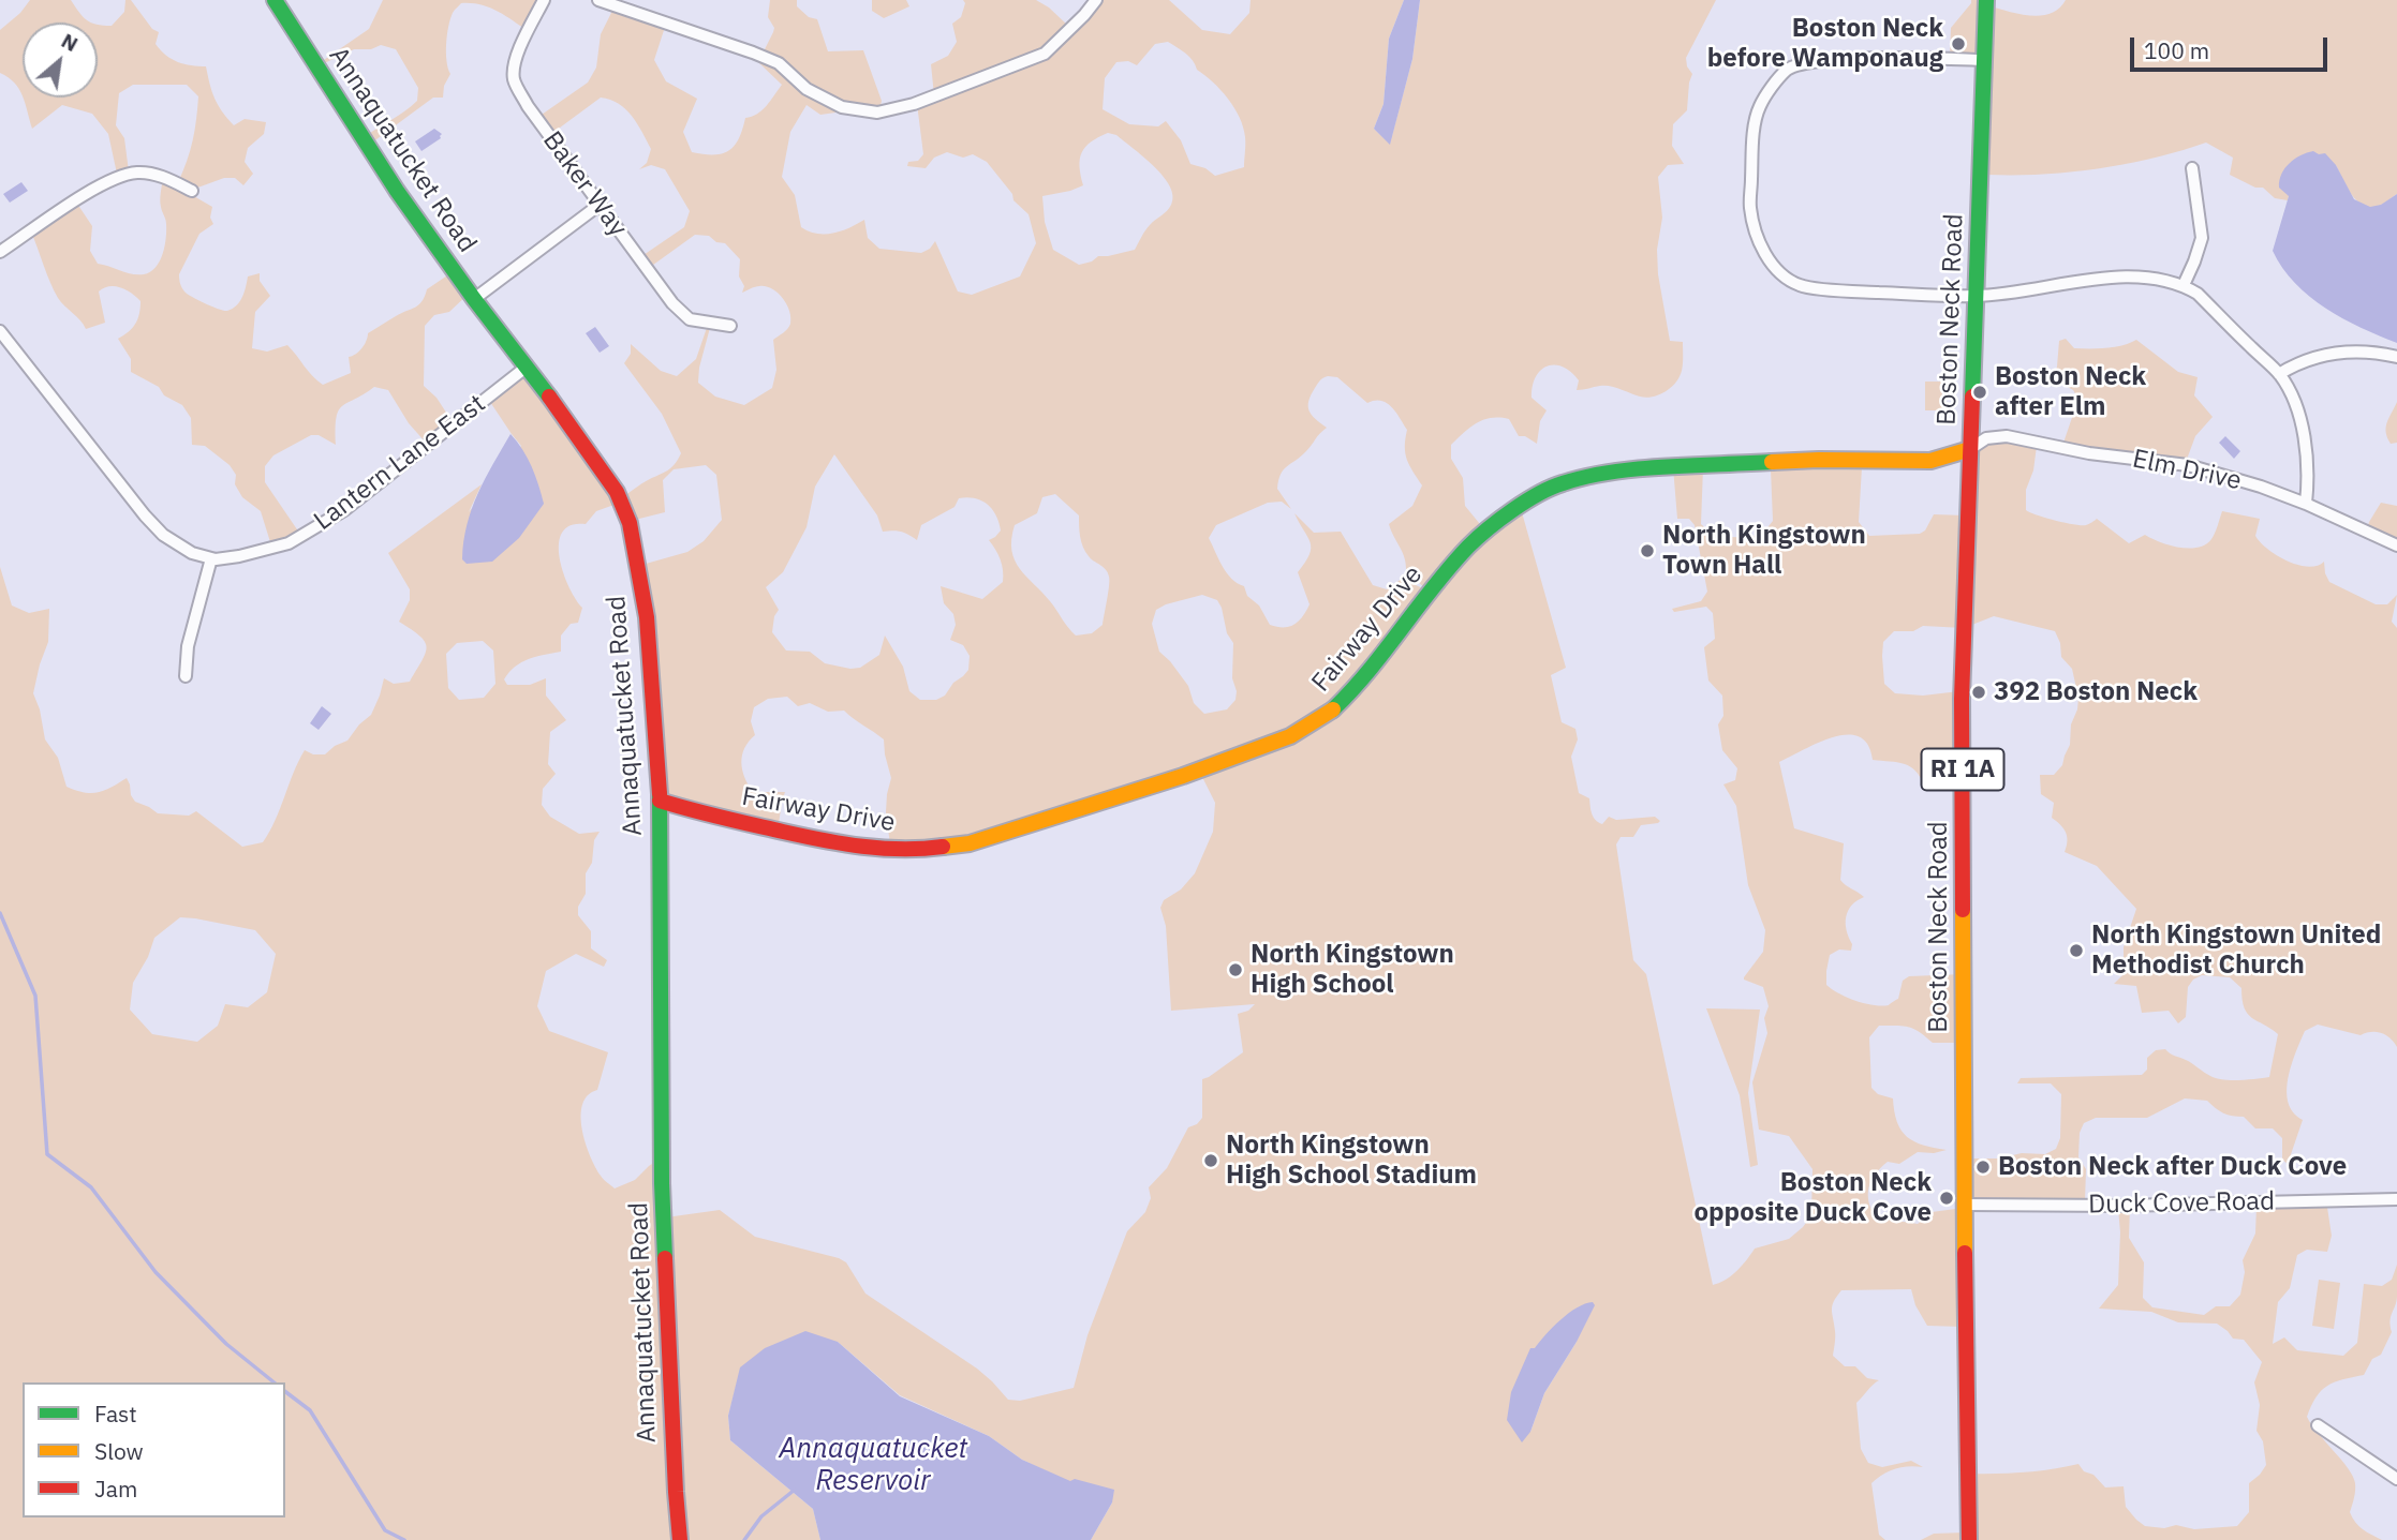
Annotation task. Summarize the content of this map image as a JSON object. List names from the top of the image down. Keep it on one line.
{"streets":{"street":["Annaquatucket Road","Baker Way","Boston Neck Road","Lantern Lane East","Elm Drive","Fairway Drive","RI 1A","Duck Cove Road"]},"crossings":[["Annaquatucket Road","Lantern Lane East"],["Annaquatucket Road","Fairway Drive"],["Boston Neck Road","Elm Drive"],["Boston Neck Road","Fairway Drive"],["Boston Neck Road","Duck Cove Road"],["Elm Drive","Fairway Drive"]],"water":["Annaquatucket Reservoir"],"places":["Boston Neck before Wamponaug","Boston Neck after Elm","North Kingstown Town Hall","392 Boston Neck","North Kingstown United Methodist Church","North Kingstown High School","North Kingstown High School Stadium","Boston Neck after Duck Cove","Boston Neck opposite Duck Cove"],"legend":["Fast","Slow","Jam"],"scale_bar":"100 m","north":"top right"}
